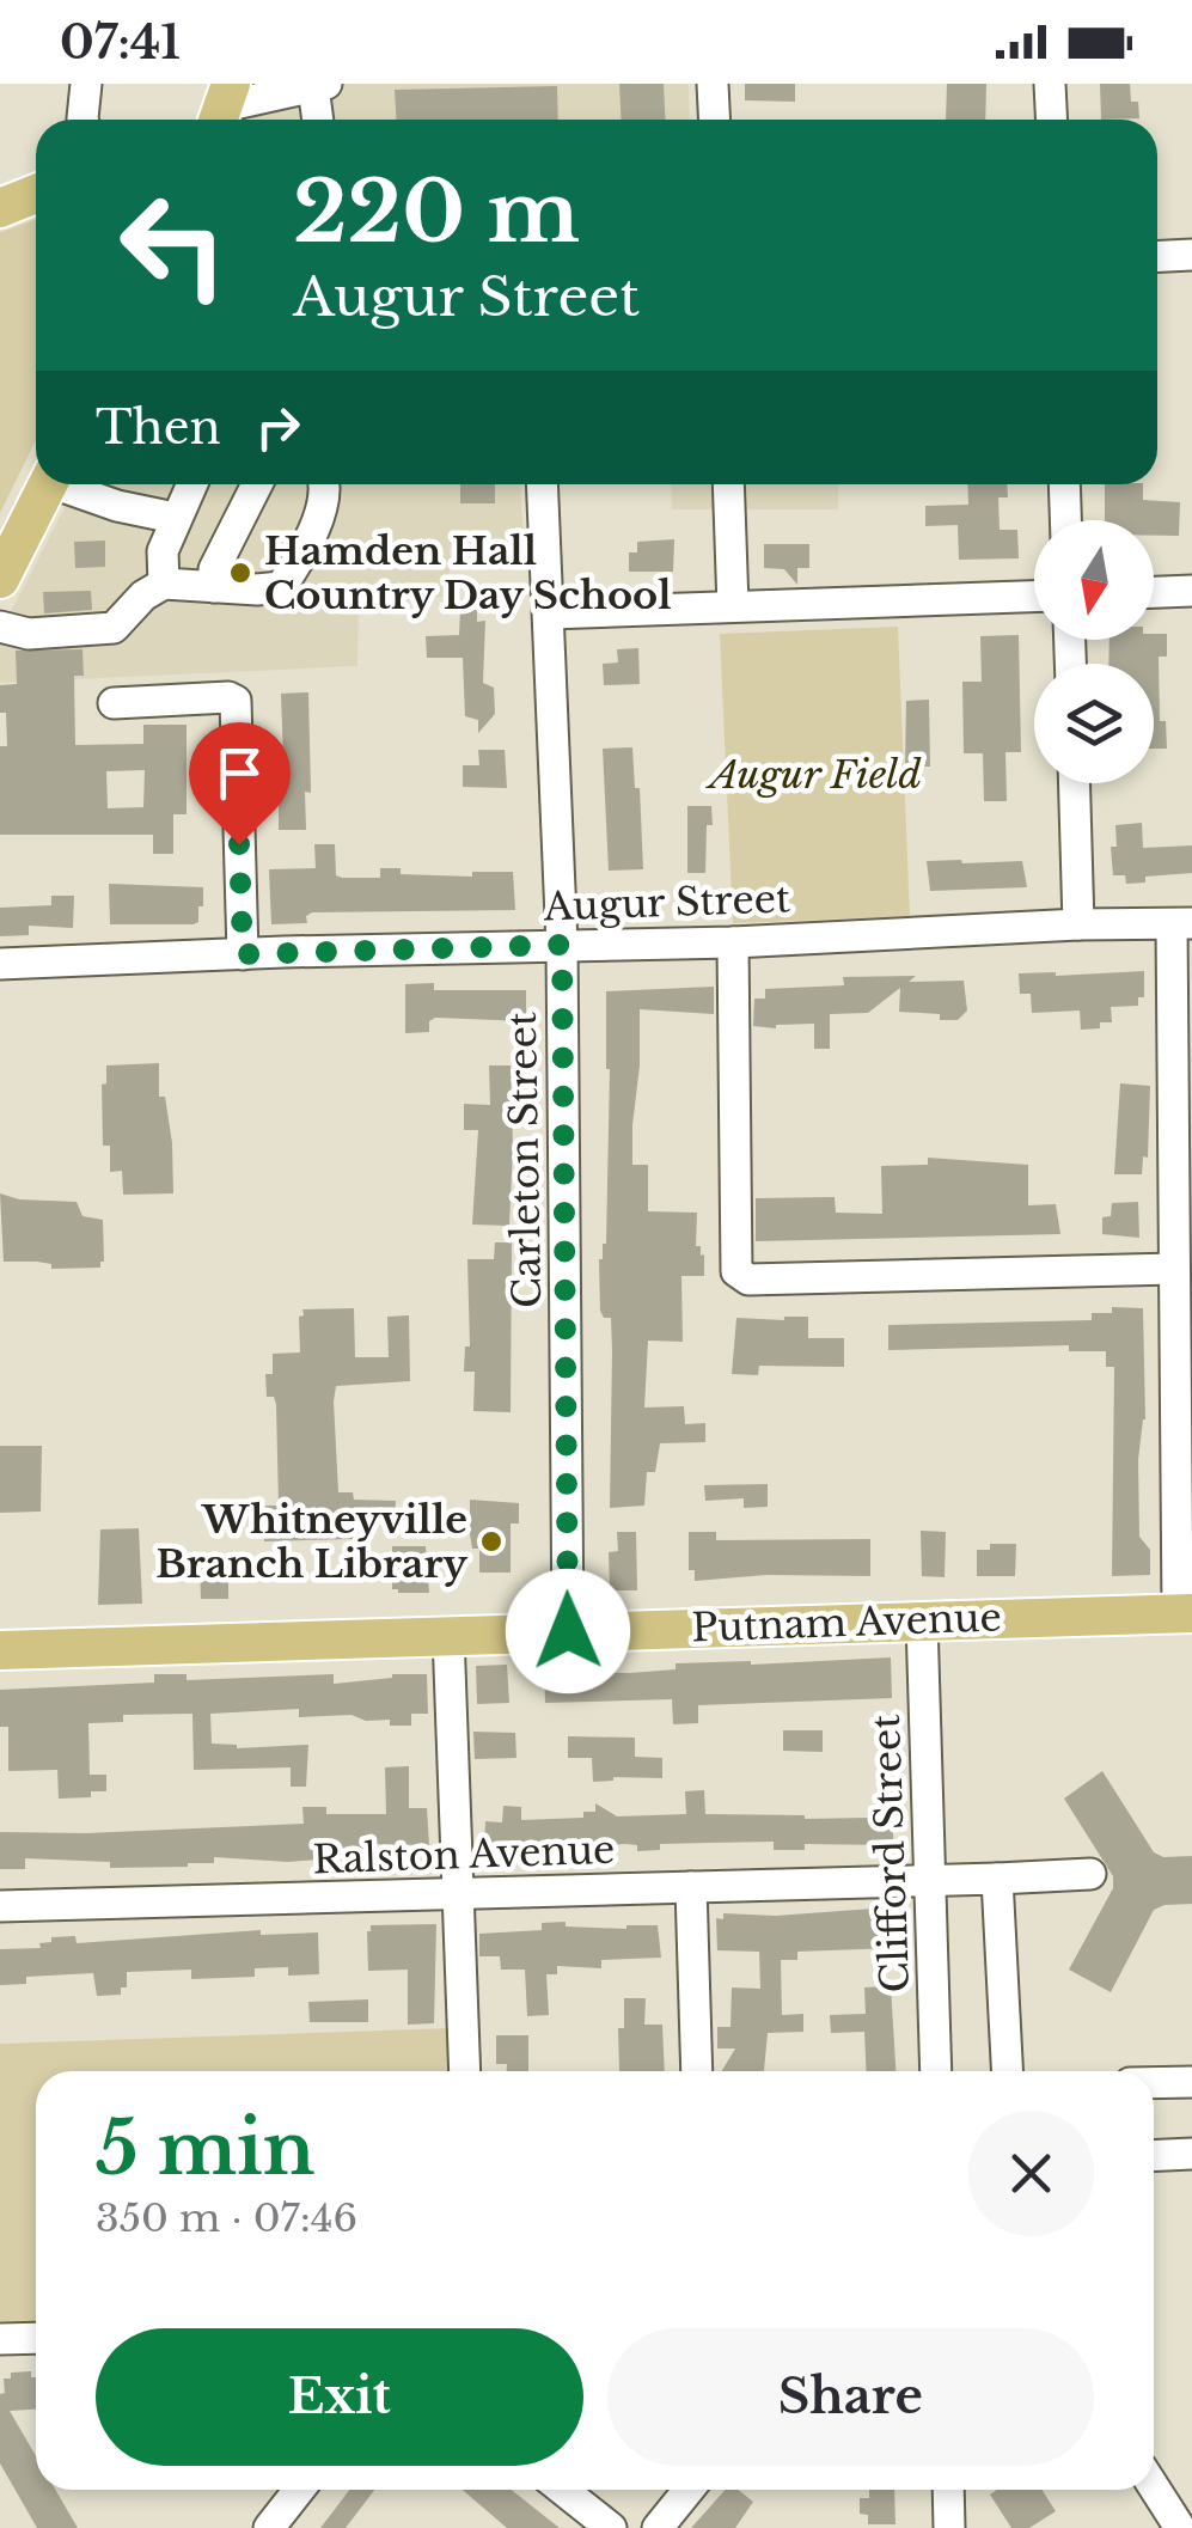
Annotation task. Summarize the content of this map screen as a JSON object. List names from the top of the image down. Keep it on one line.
{"streets":{"main road":["Putnam Avenue"],"street":["Augur Street","Carleton Street","Clifford Street","Ralston Avenue"]},"crossings":[["Augur Street","Carleton Street"],["Carleton Street","Putnam Avenue"],["Putnam Avenue","Clifford Street"],["Clifford Street","Ralston Avenue"]],"parks":["Augur Field"],"places":["Hamden Hall Country Day School","Whitneyville Branch Library"],"north":"bottom","page":{"status":"07:41","turn":["220 m","Augur Street"],"then":"Then","heading":["5 min","350 m · 07:46"],"buttons":["Exit","Share"]}}
